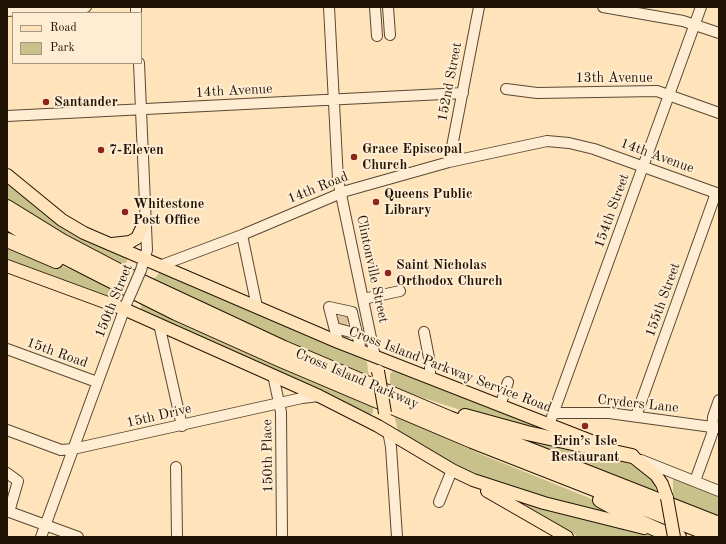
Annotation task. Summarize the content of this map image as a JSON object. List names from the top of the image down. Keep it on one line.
{"streets":{"highway":["Cross Island Parkway"],"main road":["Clintonville Street","Cross Island Parkway Service Road"],"street":["13th Avenue","152nd Street","14th Avenue","14th Road","154th Street","155th Street","150th Street","15th Road","Cryders Lane","15th Drive","150th Place"]},"crossings":[["13th Avenue","154th Street"],["152nd Street","14th Avenue"],["152nd Street","14th Road"],["14th Avenue","14th Road"],["14th Avenue","154th Street"],["14th Avenue","Clintonville Street"],["14th Avenue","155th Street"],["14th Avenue","150th Street"],["14th Road","Clintonville Street"],["14th Road","Cross Island Parkway Service Road"],["154th Street","Cross Island Parkway Service Road"],["154th Street","Cryders Lane"],["Clintonville Street","Cross Island Parkway Service Road"],["155th Street","Cryders Lane"],["150th Street","15th Road"],["150th Street","Cross Island Parkway Service Road"],["150th Street","15th Drive"],["Cross Island Parkway Service Road","Cryders Lane"],["15th Drive","150th Place"]],"places":["Santander","7-Eleven","Grace Episcopal Church","Queens Public Library","Whitestone Post Office","Saint Nicholas Orthodox Church","Erin’s Isle Restaurant"],"legend":["Road","Park"]}
